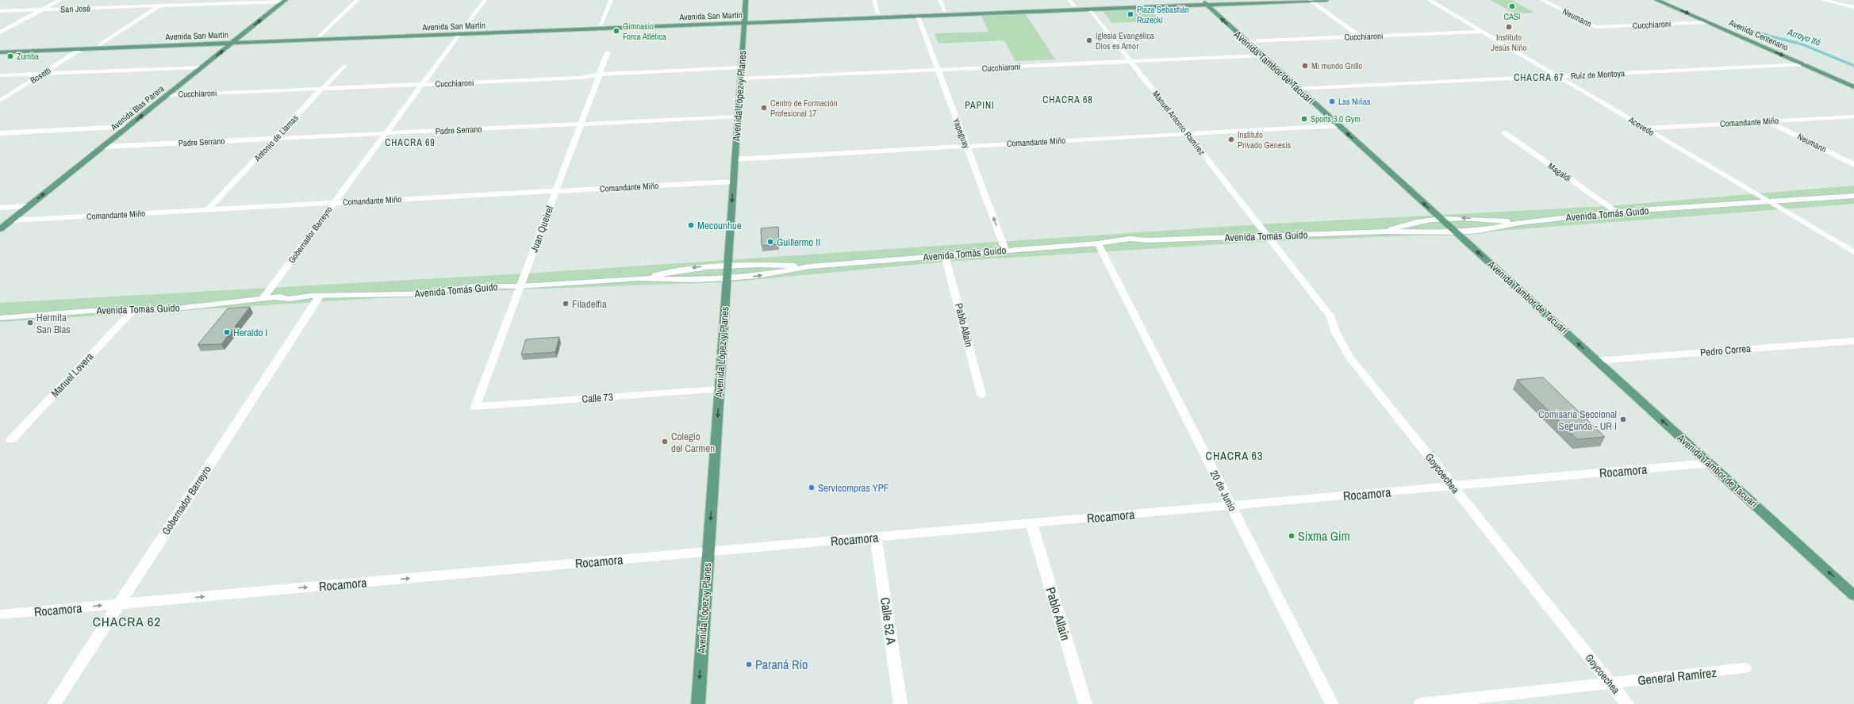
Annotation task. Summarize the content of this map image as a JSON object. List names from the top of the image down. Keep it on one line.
{"streets":{"main road":["Avenida San Martín","Avenida Centenario","Avenida Tambor de Tacuarí","Avenida López y Planes","Avenida Blas Parera"],"street":["San José","Neumann","Cucchiaroni","Ruíz de Montoya","Bosetti","Comandante Miño","Manuel Antonio Ramírez","Acevedo","Padre Serrano","Yapeguay","Antonio de Llamas","Magaldi","Avenida Tomás Guido","Juan Queirel","Gobernador Barreyro","Pablo Allain","Pedro Correa","Manuel Lovera","Calle 73","Rocamora","Goycoechea","20 de Junio","Calle 52 A","General Ramírez"]},"crossings":[["San José","Avenida Blas Parera"],["Avenida San Martín","Avenida Tambor de Tacuarí"],["Avenida San Martín","Bosetti"],["Avenida San Martín","Avenida López y Planes"],["Avenida San Martín","Avenida Blas Parera"],["Avenida San Martín","Manuel Antonio Ramírez"],["Avenida San Martín","Yapeguay"],["Avenida San Martín","Gobernador Barreyro"],["Neumann","Cucchiaroni"],["Neumann","Comandante Miño"],["Cucchiaroni","Avenida Centenario"],["Cucchiaroni","Avenida Tambor de Tacuarí"],["Cucchiaroni","Avenida López y Planes"],["Cucchiaroni","Avenida Blas Parera"],["Cucchiaroni","Manuel Antonio Ramírez"],["Cucchiaroni","Acevedo"],["Cucchiaroni","Yapeguay"],["Cucchiaroni","Antonio de Llamas"],["Cucchiaroni","Juan Queirel"],["Cucchiaroni","Gobernador Barreyro"],["Avenida Centenario","Ruíz de Montoya"],["Avenida Tambor de Tacuarí","Ruíz de Montoya"],["Avenida Tambor de Tacuarí","Comandante Miño"],["Avenida Tambor de Tacuarí","Avenida Tomás Guido"],["Avenida Tambor de Tacuarí","Pedro Correa"],["Avenida Tambor de Tacuarí","Rocamora"],["Ruíz de Montoya","Acevedo"],["Avenida López y Planes","Comandante Miño"],["Avenida López y Planes","Padre Serrano"],["Avenida López y Planes","Avenida Tomás Guido"],["Avenida López y Planes","Calle 73"],["Avenida López y Planes","Rocamora"],["Avenida Blas Parera","Comandante Miño"],["Avenida Blas Parera","Padre Serrano"],["Comandante Miño","Manuel Antonio Ramírez"],["Comandante Miño","Acevedo"],["Comandante Miño","Yapeguay"],["Comandante Miño","Antonio de Llamas"],["Comandante Miño","Juan Queirel"],["Comandante Miño","Gobernador Barreyro"],["Manuel Antonio Ramírez","Avenida Tomás Guido"],["Manuel Antonio Ramírez","Goycoechea"],["Acevedo","Avenida Tomás Guido"],["Padre Serrano","Antonio de Llamas"],["Padre Serrano","Juan Queirel"],["Padre Serrano","Gobernador Barreyro"],["Yapeguay","Avenida Tomás Guido"],["Magaldi","Avenida Tomás Guido"],["Avenida Tomás Guido","Juan Queirel"],["Avenida Tomás Guido","Gobernador Barreyro"],["Avenida Tomás Guido","Pablo Allain"],["Avenida Tomás Guido","Manuel Lovera"],["Avenida Tomás Guido","Goycoechea"],["Avenida Tomás Guido","20 de Junio"],["Juan Queirel","Calle 73"],["Gobernador Barreyro","Rocamora"],["Pablo Allain","Rocamora"],["Rocamora","Goycoechea"],["Rocamora","20 de Junio"],["Rocamora","Calle 52 A"],["Goycoechea","General Ramírez"]],"one_way":["Avenida Centenario","Avenida Tambor de Tacuarí","Avenida López y Planes","Avenida Blas Parera","Yapeguay","Rocamora"],"districts":["CHACRA 67","CHACRA 68","PAPINI","CHACRA 69","CHACRA 63","CHACRA 62"],"water":["Arroyo Itá"],"places":["CASI","Plaza Sebastián Ruzecki","Instituto Jesús Niño","Gimnasio Forca Atlética","Iglesia Evangélica Dios es Amor","Zumba","Mi mundo Grillo","Las Niñas","Centro de Formación Profesional 17","Sports 3.0 Gym","Instituto Privado Genesis","Mecounhue","Guillermo II","Filadelfia","Hermita San Blas","Heraldo I","Comisaría Seccional Segunda - UR I","Colegio del Carmen","Servicompras YPF","Sixma Gim","Paraná Río"]}
